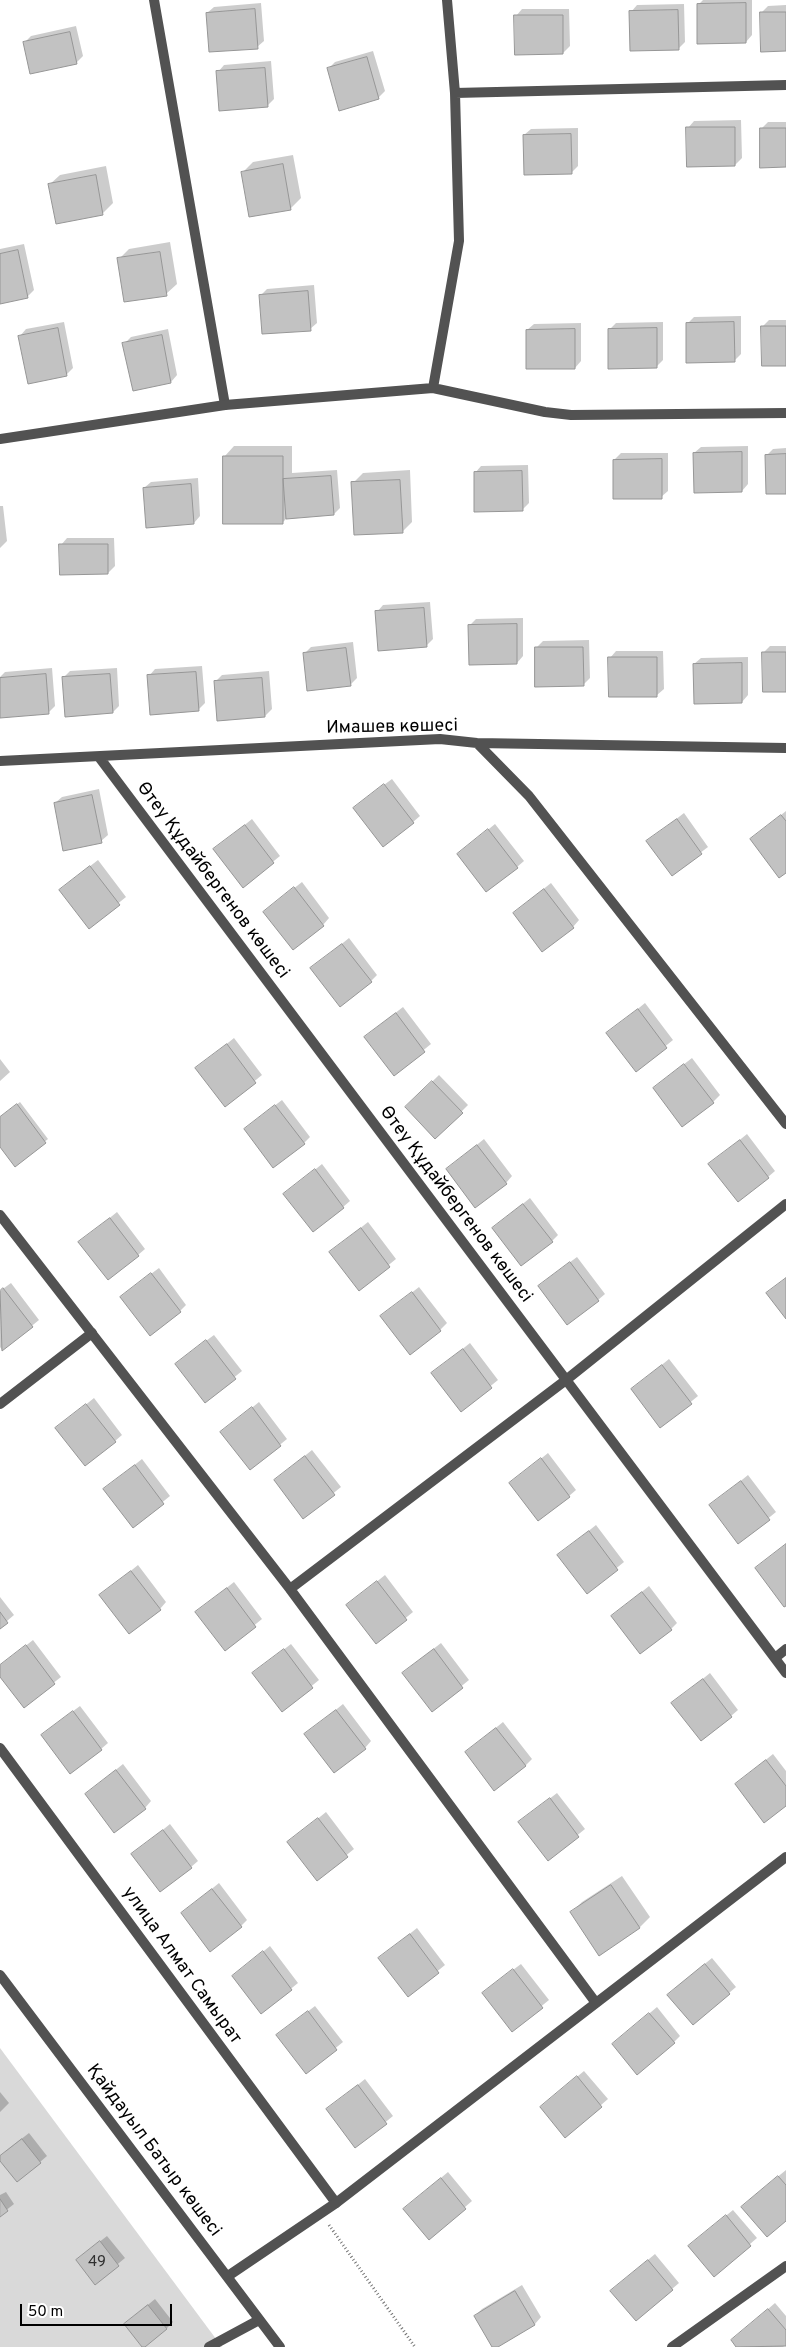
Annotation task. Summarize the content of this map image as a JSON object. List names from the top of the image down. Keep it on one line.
{"streets":{"street":["Имашев көшесі","Өтеу Құдайбергенов көшесі","улица Алмат Самырат","Қайдауыл Батыр көшесі"]},"crossings":[["Имашев көшесі","Өтеу Құдайбергенов көшесі"]],"house_numbers":["49"],"scale_bar":"50 m"}
